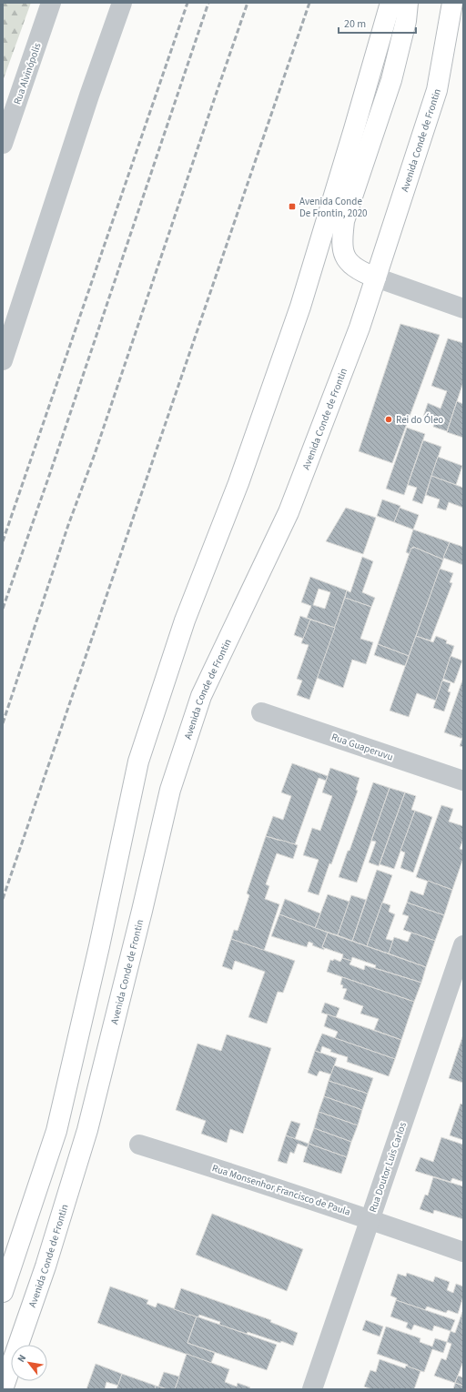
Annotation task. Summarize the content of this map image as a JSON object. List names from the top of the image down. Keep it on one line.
{"streets":{"highway":["Avenida Conde de Frontin"],"street":["Rua Alvinópolis","Rua Guaperuvu","Rua Doutor Luis Carlos","Rua Monsenhor Francisco de Paula"]},"crossings":[["Rua Doutor Luis Carlos","Rua Monsenhor Francisco de Paula"]],"places":{"transit":["Avenida Conde De Frontin, 2020"],"other":["Rei do Óleo"]},"scale_bar":"20 m","north":"top left"}
